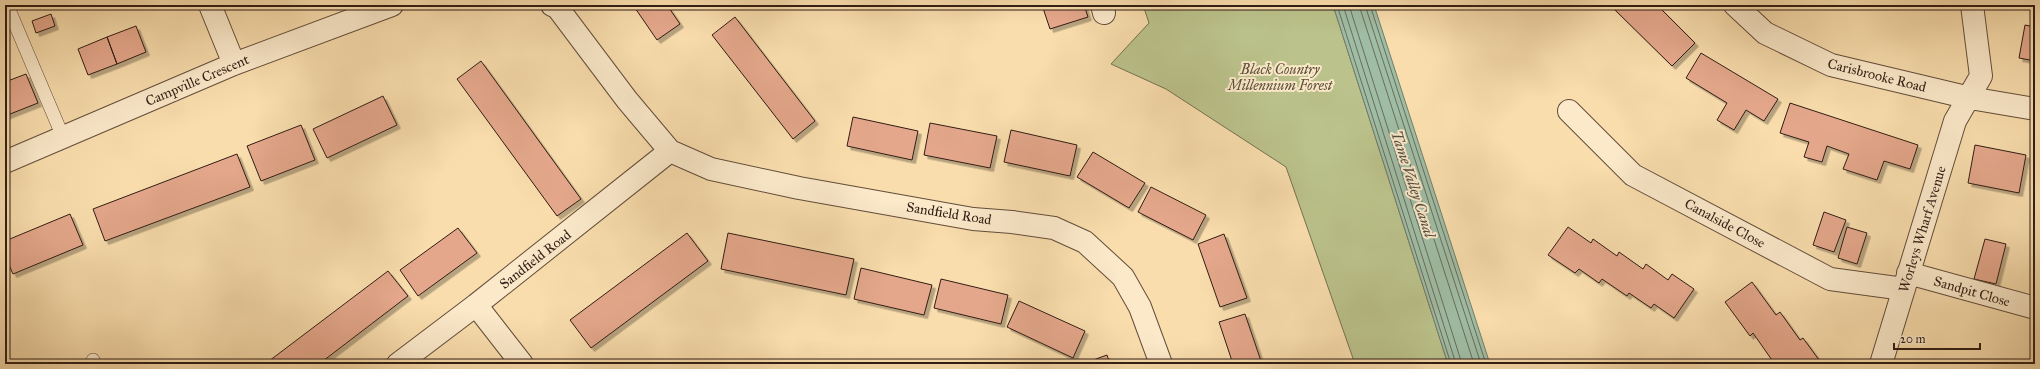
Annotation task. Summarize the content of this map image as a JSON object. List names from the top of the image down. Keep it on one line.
{"streets":{"street":["Carisbrooke Road","Campville Crescent","Sandfield Road","Canalside Close","Worleys Wharf Avenue","Sandpit Close"]},"crossings":[["Carisbrooke Road","Worleys Wharf Avenue"],["Canalside Close","Worleys Wharf Avenue"],["Canalside Close","Sandpit Close"],["Worleys Wharf Avenue","Sandpit Close"]],"water":["Tame Valley Canal"],"parks":["Black Country Millennium Forest"],"scale_bar":"20 m"}
